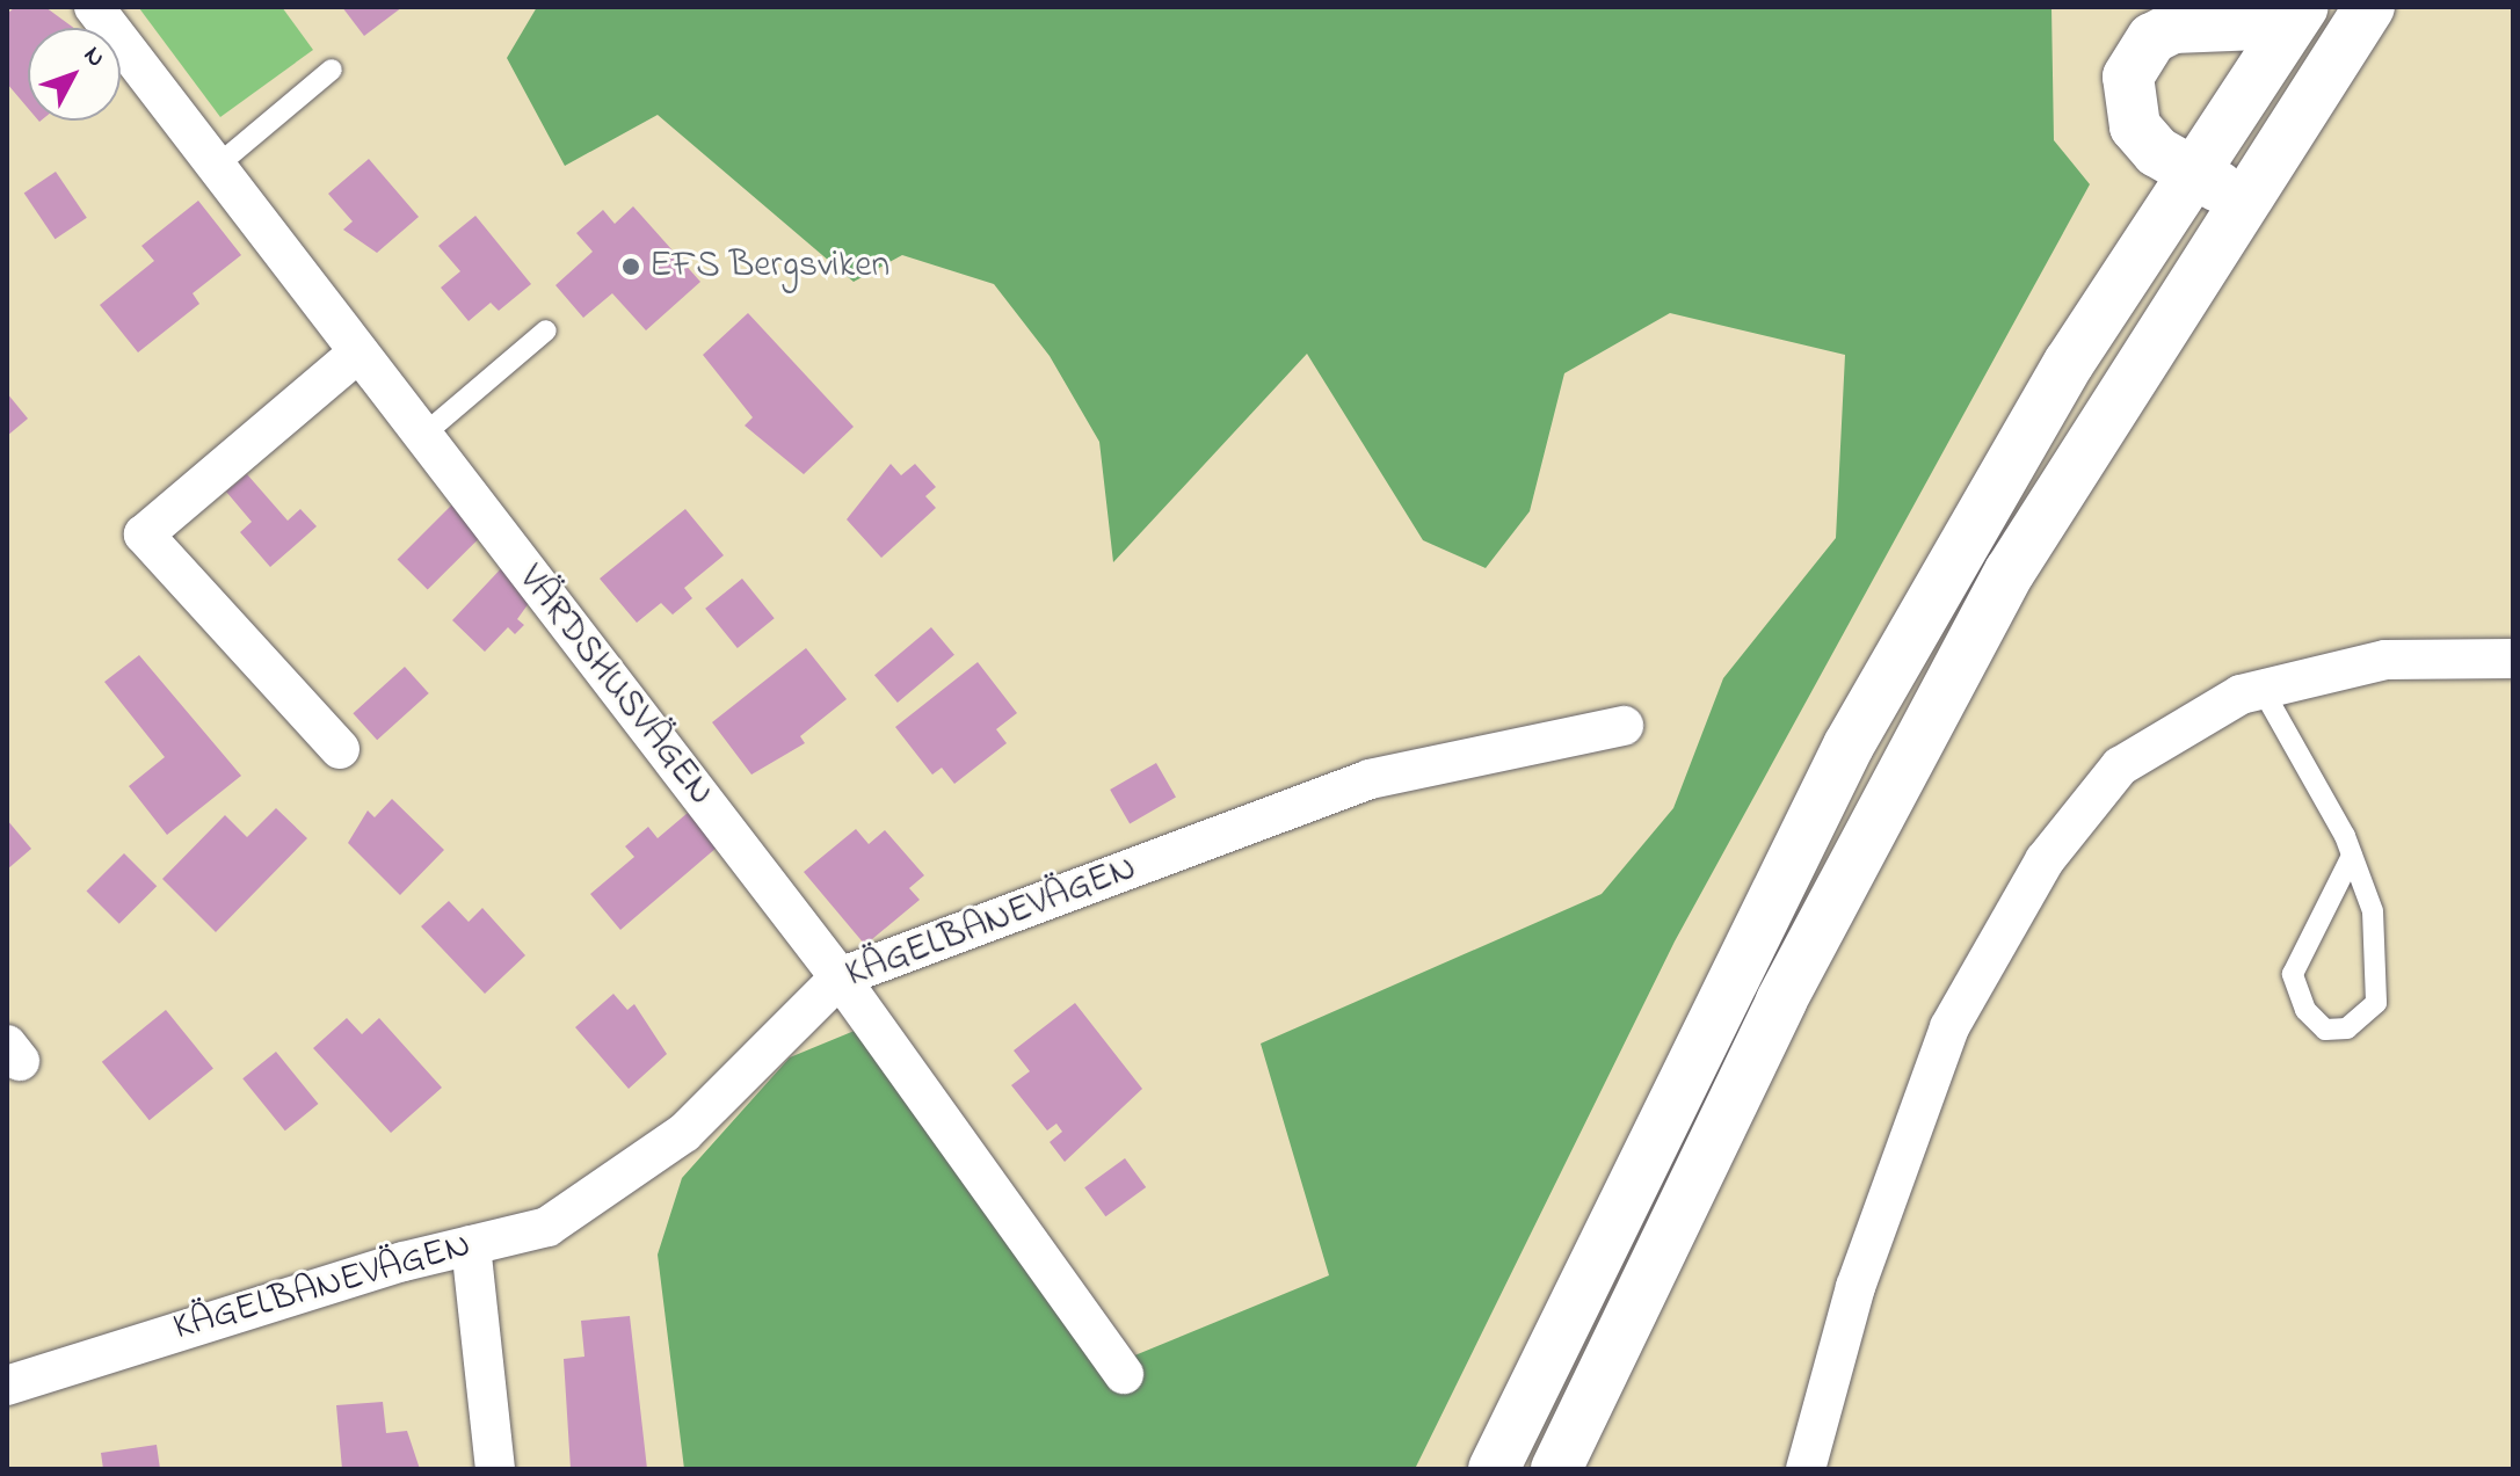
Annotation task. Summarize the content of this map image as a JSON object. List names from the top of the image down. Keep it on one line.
{"streets":{"street":["VÄRDSHUSVÄGEN","KÄGELBANEVÄGEN"]},"crossings":[["VÄRDSHUSVÄGEN","KÄGELBANEVÄGEN"]],"places":["EFS Bergsviken"],"north":"top right"}
